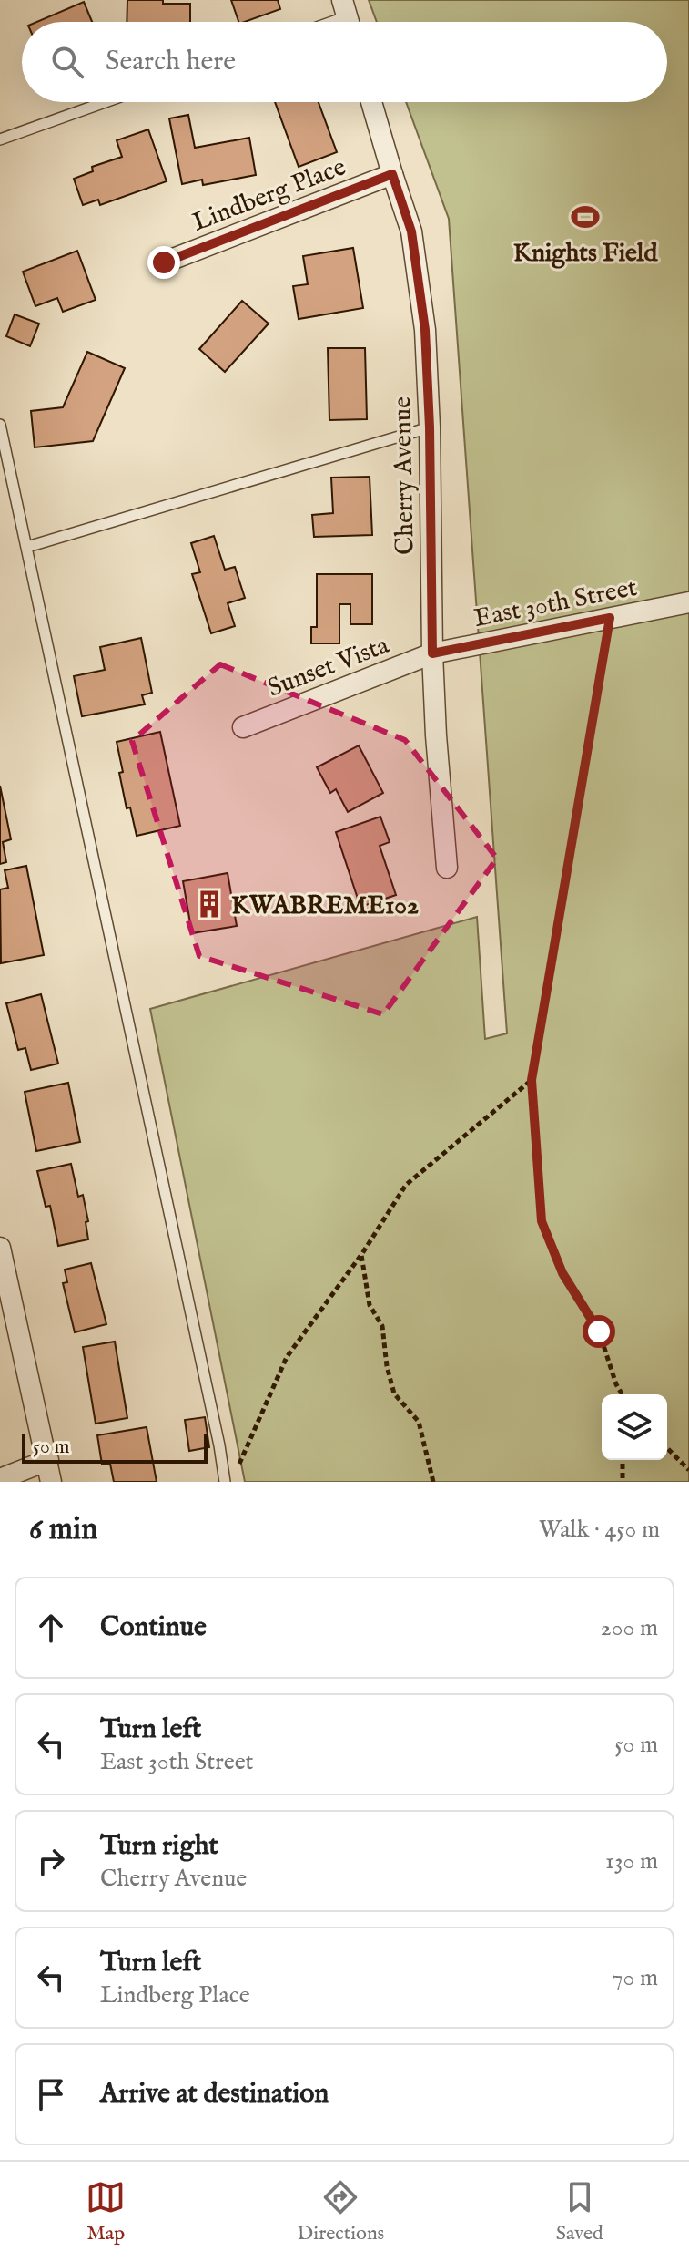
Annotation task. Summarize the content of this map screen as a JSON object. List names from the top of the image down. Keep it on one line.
{"streets":{"street":["Lindberg Place","Cherry Avenue","East 30th Street","Sunset Vista"]},"crossings":[["Lindberg Place","Cherry Avenue"],["Cherry Avenue","East 30th Street"],["Cherry Avenue","Sunset Vista"],["East 30th Street","Sunset Vista"]],"places":{"sports":["Knights Field"],"building":["KWABREME102"]},"scale_bar":"50 m","page":{"search":"Search here","scale":"50 m","heading":["6 min","Walk · 450 m"],"list":[["Continue","200 m"],["Turn left","East 30th Street","50 m"],["Turn right","Cherry Avenue","130 m"],["Turn left","Lindberg Place","70 m"],"Arrive at destination"],"nav":["Map","Directions","Saved"]}}
